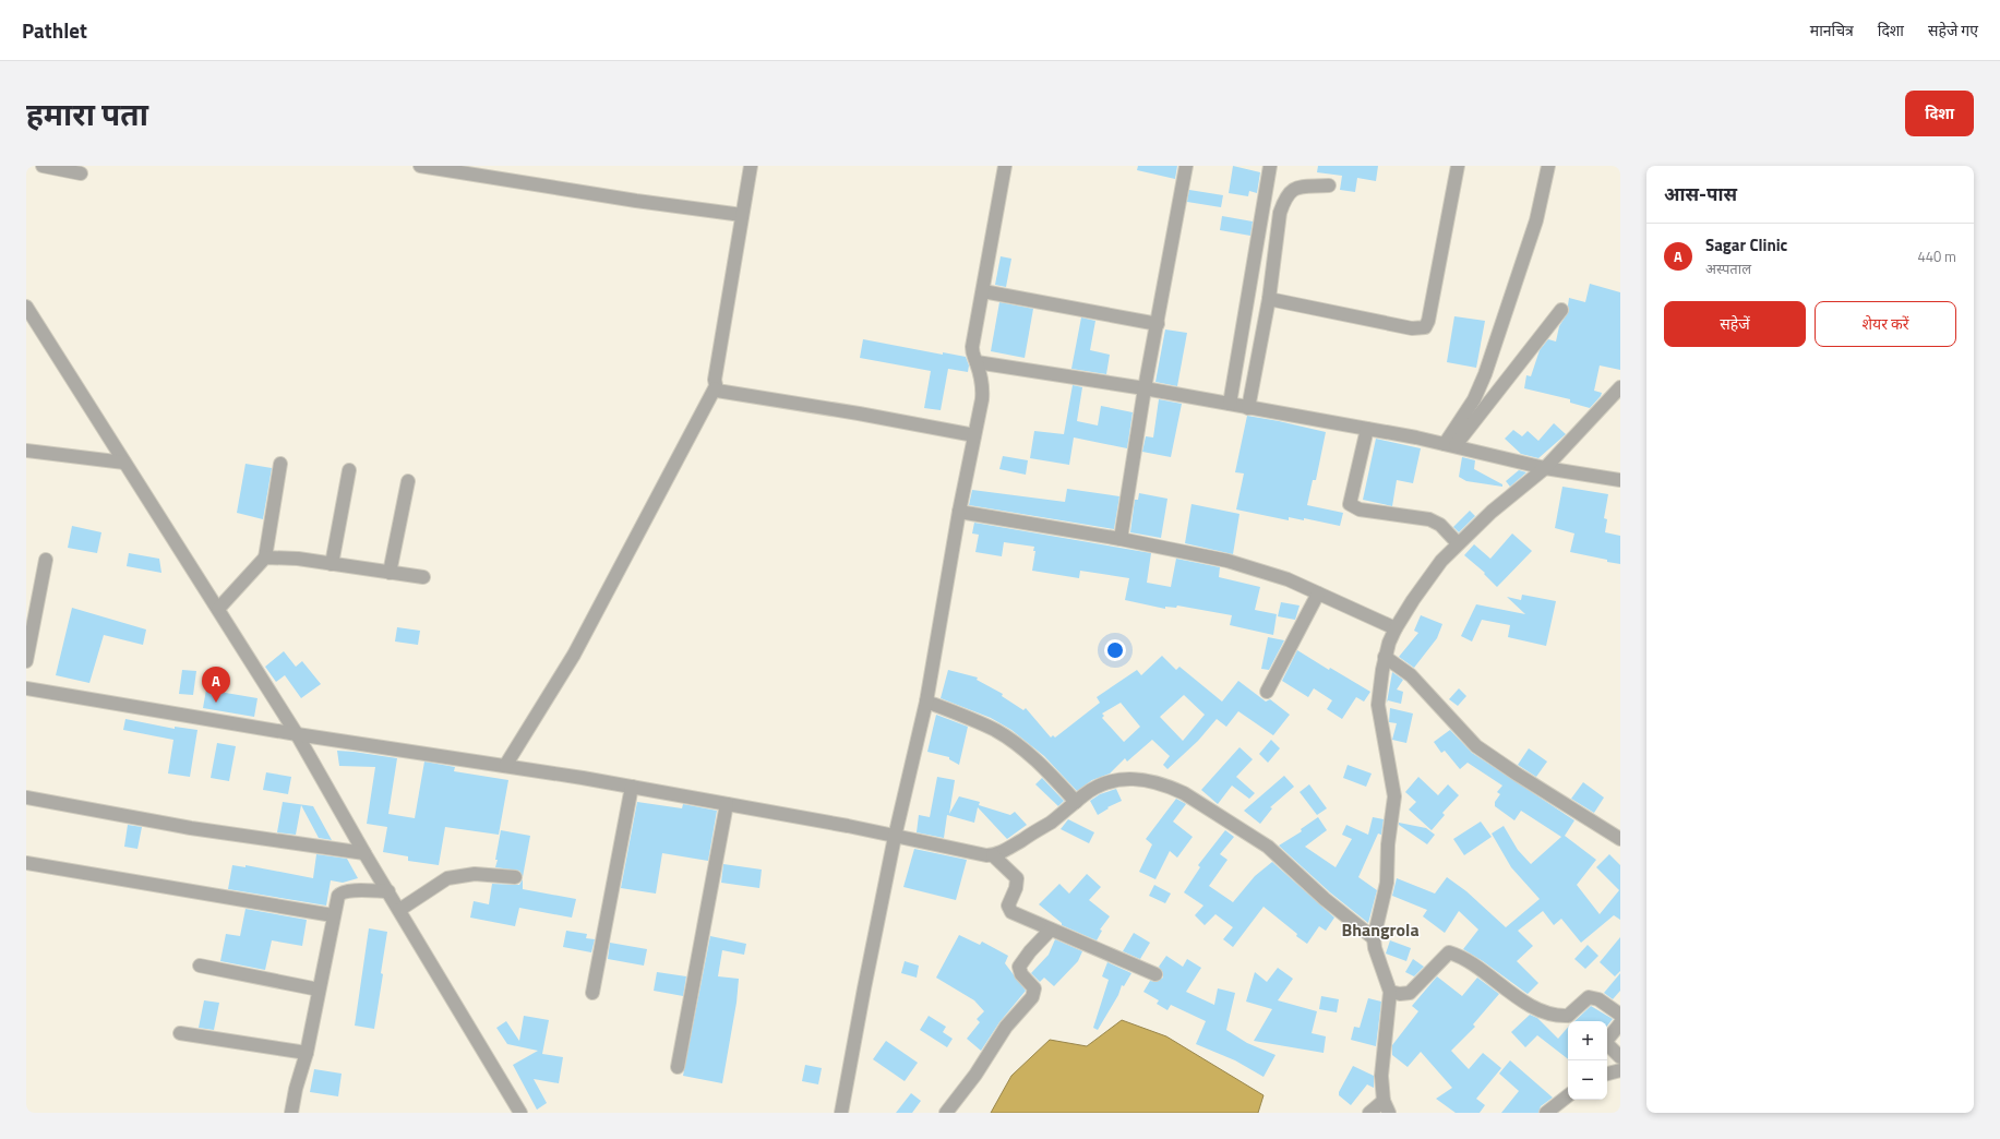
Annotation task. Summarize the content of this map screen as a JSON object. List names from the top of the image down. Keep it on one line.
{"districts":["Bhangrola"],"page":{"header":"Pathlet","nav":["मानचित्र","दिशा","सहेजे गए"],"title":"हमारा पता","buttons":["दिशा",["सहेजें","शेयर करें"]],"heading":"आस-पास","list":[{"mark":"A","name":"Sagar Clinic","note":"अस्पताल","value":"440 m"}],"pins":"A","map_buttons":["+","−"]}}
